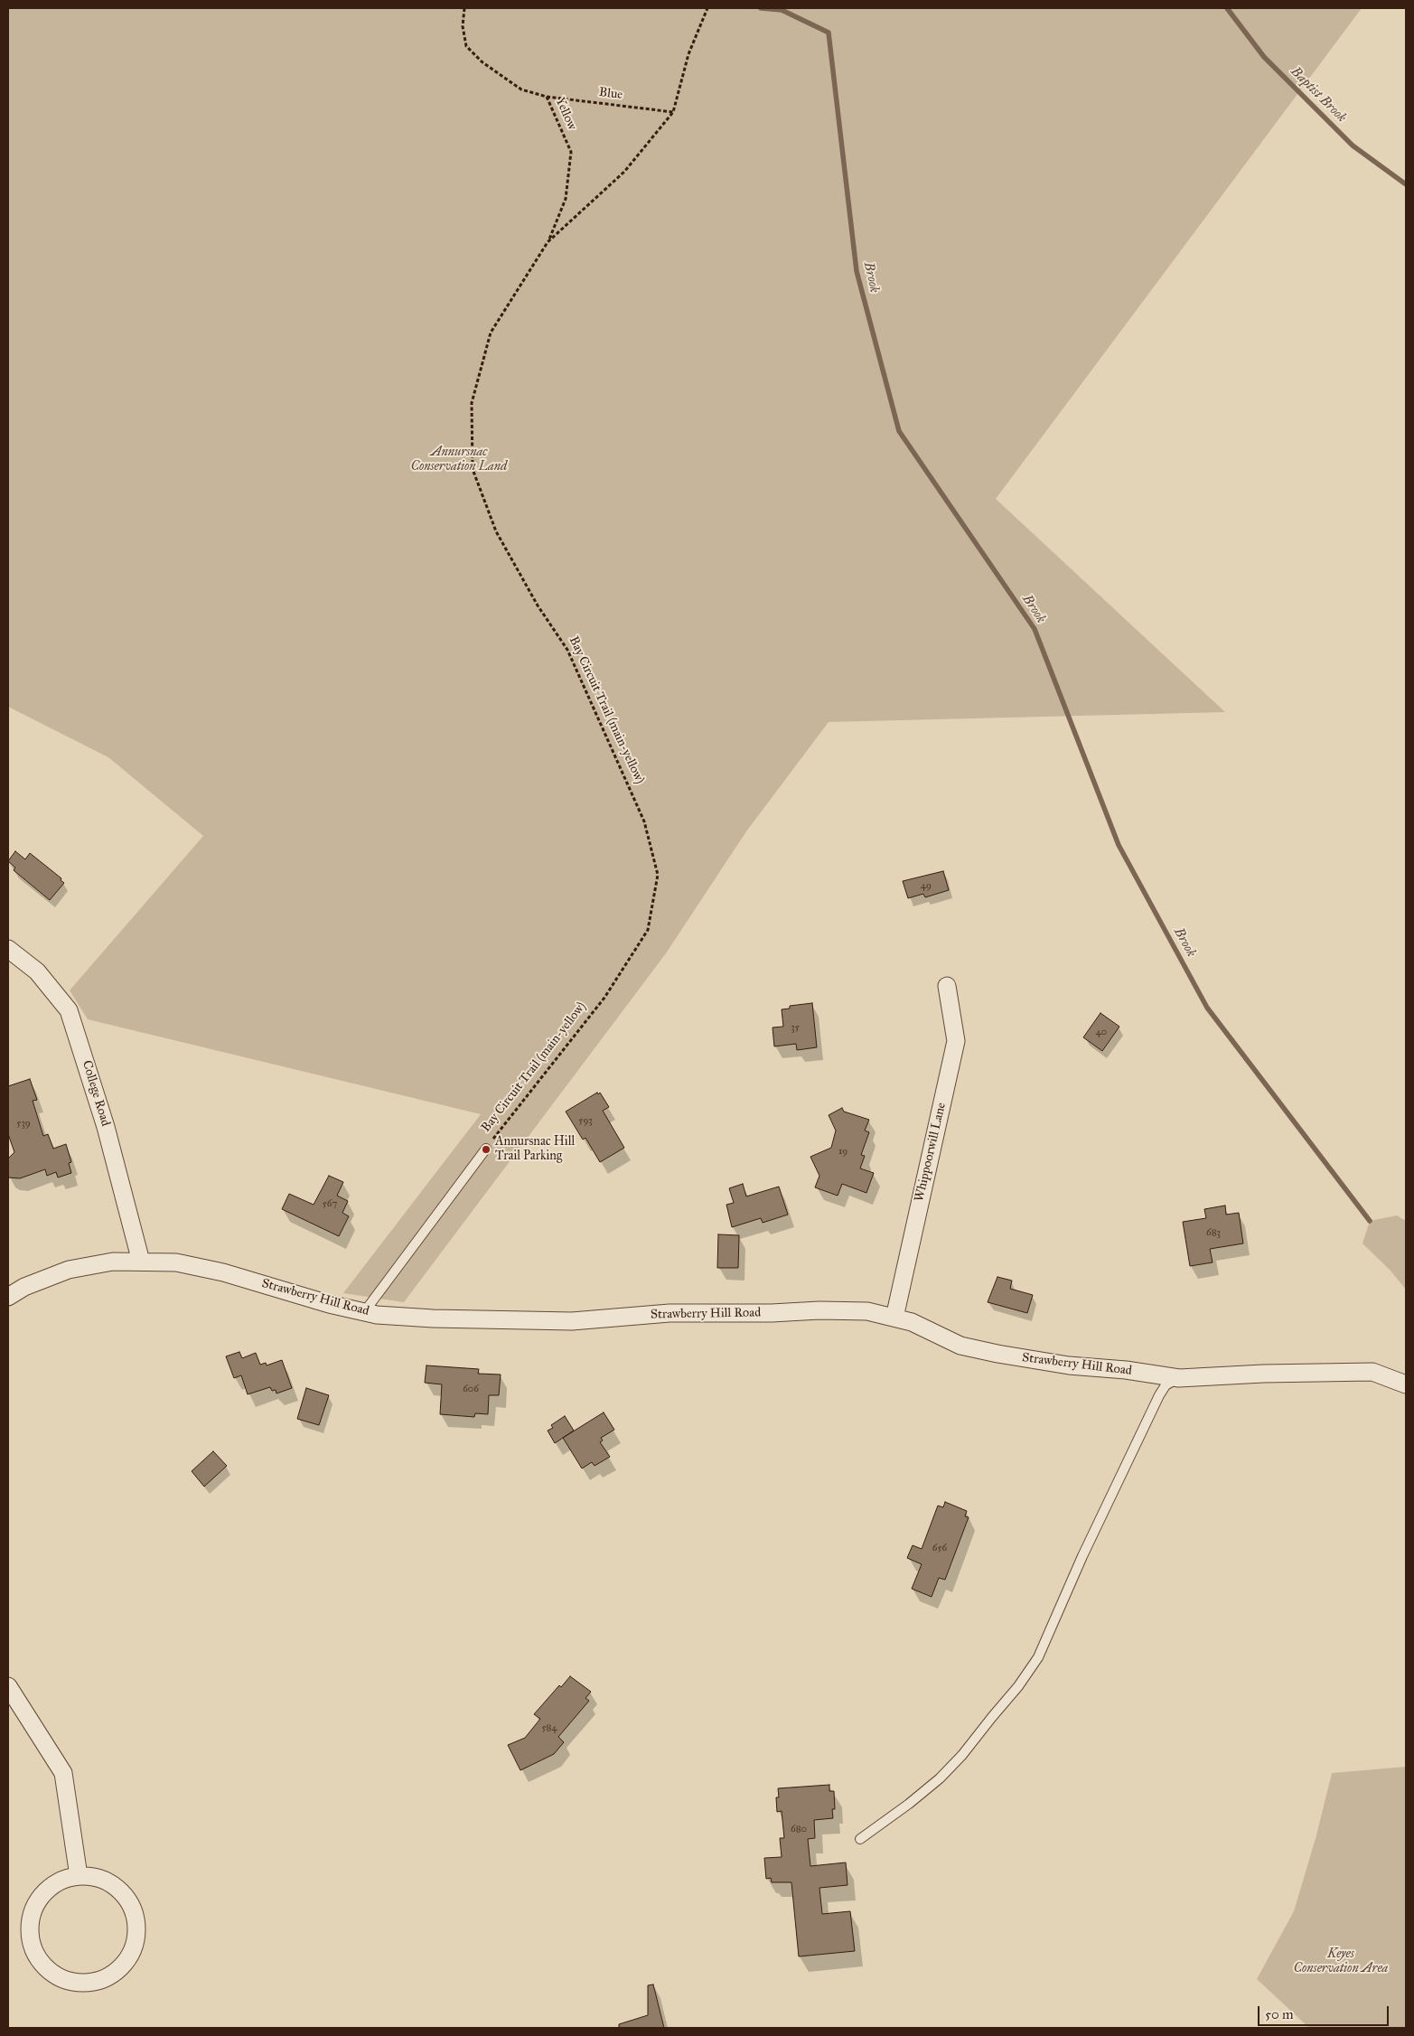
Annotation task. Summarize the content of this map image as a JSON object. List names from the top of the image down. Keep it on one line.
{"streets":{"street":["College Road","Whippoorwill Lane","Strawberry Hill Road"],"lane":["Bay Circuit Trail (main-yellow)"],"path":["Blue","Yellow"]},"crossings":[["Blue","Yellow"],["Blue","Bay Circuit Trail (main-yellow)"],["Yellow","Bay Circuit Trail (main-yellow)"],["Bay Circuit Trail (main-yellow)","Strawberry Hill Road"],["College Road","Strawberry Hill Road"],["Whippoorwill Lane","Strawberry Hill Road"]],"water":["Baptist Brook","Brook"],"parks":["Annursnac Conservation Land","Keyes Conservation Area"],"places":["Annursnac Hill Trail Parking"],"house_numbers":["49","35","40","593","539","19","567","683","606","656","584","680"],"scale_bar":"50 m"}
